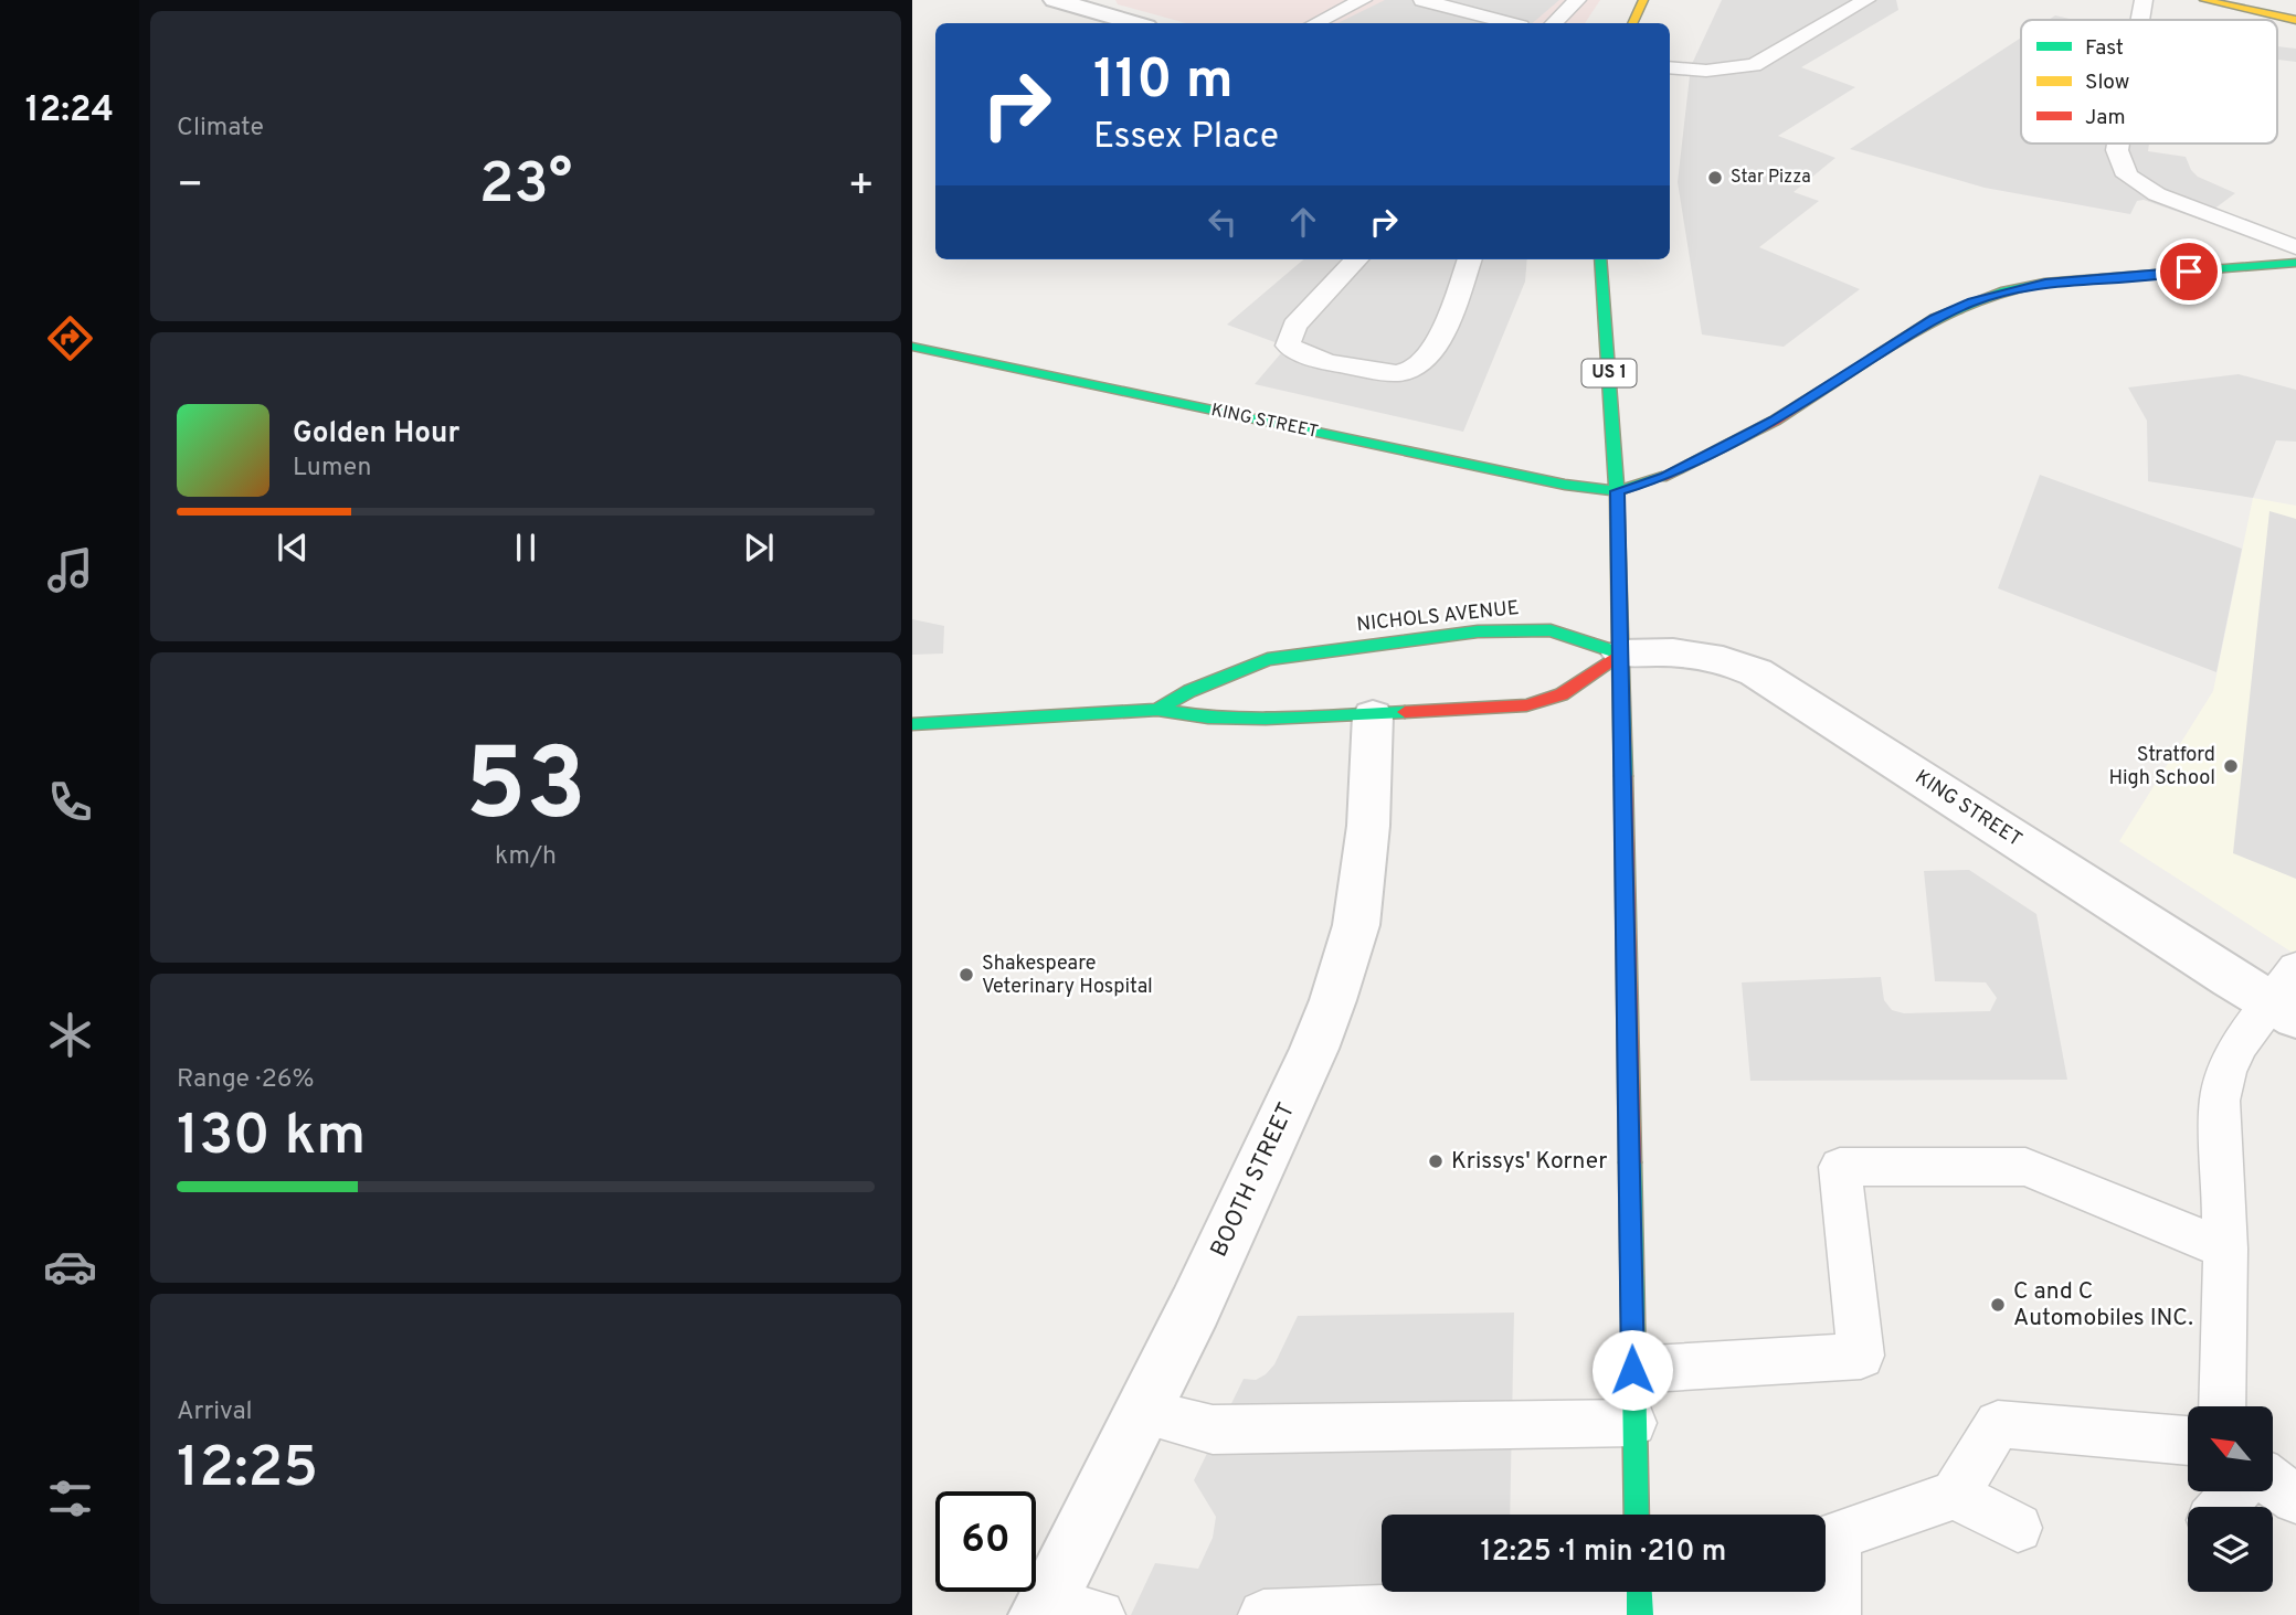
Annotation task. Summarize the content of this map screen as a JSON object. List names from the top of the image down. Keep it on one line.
{"streets":{"main road":["US 1","KING STREET","NICHOLS AVENUE"],"street":["BOOTH STREET"]},"crossings":[["US 1","KING STREET"],["US 1","NICHOLS AVENUE"],["KING STREET","NICHOLS AVENUE"],["NICHOLS AVENUE","BOOTH STREET"]],"places":["Star Pizza","Stratford High School","Shakespeare Veterinary Hospital","Krissys' Korner","C and C Automobiles INC."],"legend":["Fast","Slow","Jam"],"north":"top left","page":{"tabs":"12:24","tile":["Climate",["53","km/h"],["Range · 26%","130 km"],["Arrival","12:25"]],"turn":["110 m","Essex Place"],"heat":["−","23°","+"],"song":["Golden Hour","Lumen"],"limit":"60","trip":"12:25 · 1 min · 210 m"}}
